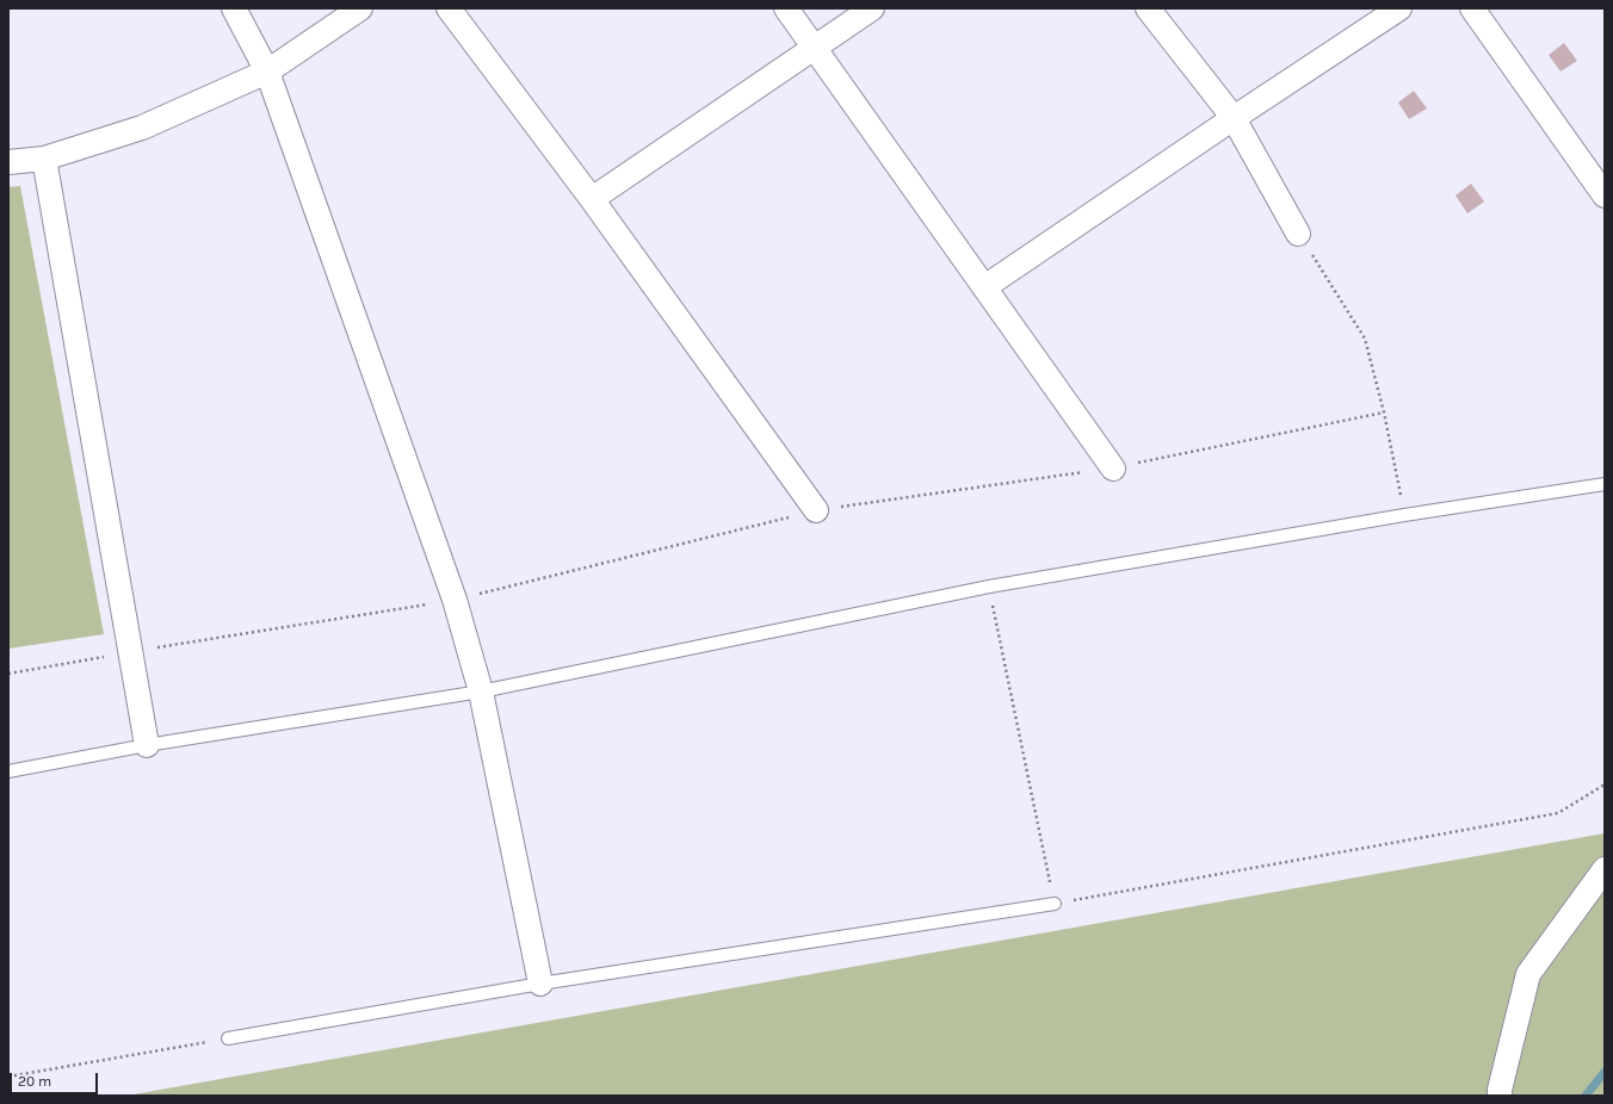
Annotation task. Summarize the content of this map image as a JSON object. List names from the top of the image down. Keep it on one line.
{"scale_bar":"20 m"}
